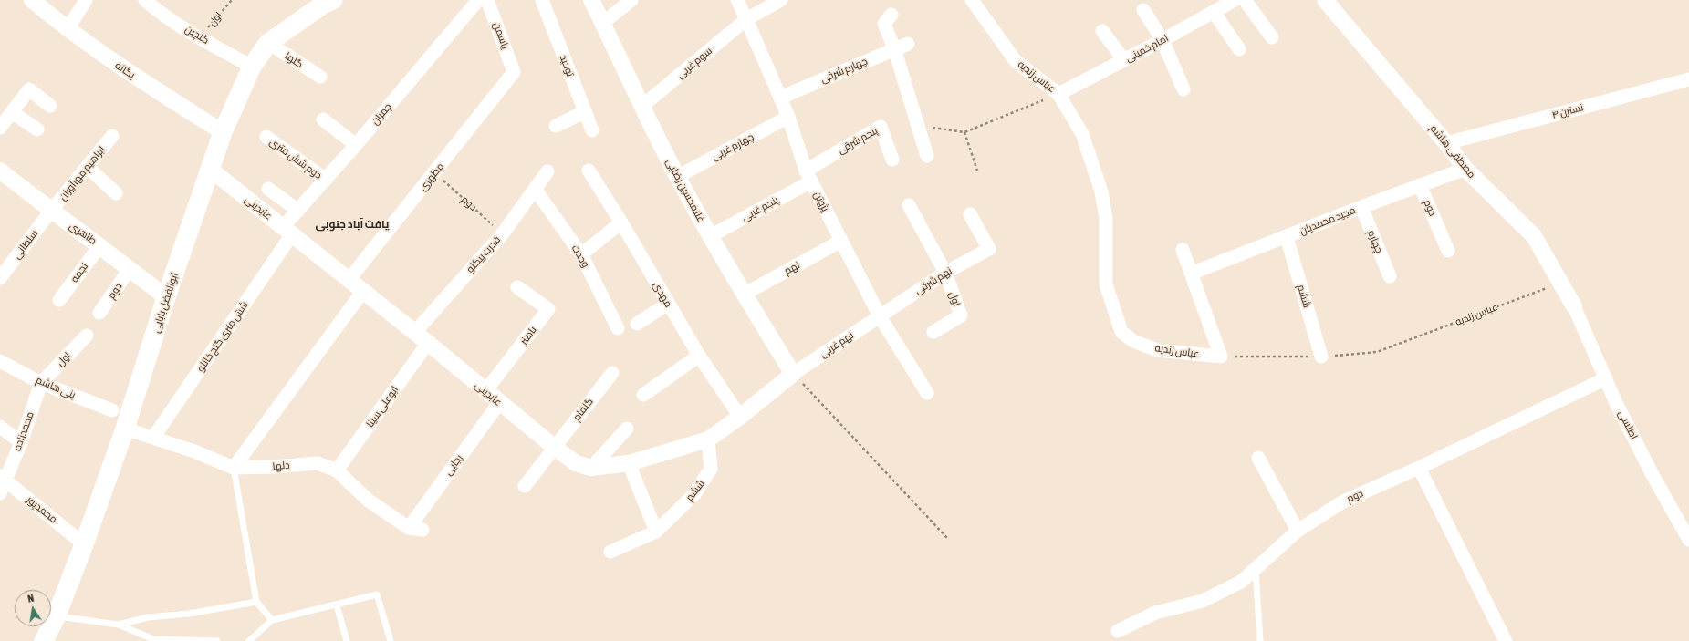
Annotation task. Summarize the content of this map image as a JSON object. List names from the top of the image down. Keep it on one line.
{"streets":{"main road":["ابوالفضل بابایی"],"street":["اول","گلچین","یاسمن","امام خمینی","گلها","سوم غربی","توحید","یگانه","چهارم شرقی","عباس زندیه","نسترن ۴","چمران","پنجم شرقی","چهارم غربی","مصطفی هاشم","دوم شش متری","ابراهیم مهرآوران","مطهری","غلامحسین رضایی","پژوتن","دوم","عابدینی","پنجم غربی","مجید محمدیان","طاهری","چهارم","سلطانی","قدرت بیگلو","وحدت","نهم","نجمه","نهم شرقی","مهدی","ششم","باهنر","شش متری گنج خانلو","نهم غربی","بنی هاشم","ابوعلی سینا","گلفام","اطلسی","محمدزاده","رجایی","دلها","محمدپور"]},"crossings":[["اول","گلچین"],["اول","نهم شرقی"],["اول","بنی هاشم"],["اول","محمدزاده"],["گلچین","ابوالفضل بابایی"],["یاسمن","مطهری"],["امام خمینی","عباس زندیه"],["گلها","ابوالفضل بابایی"],["سوم غربی","غلامحسین رضایی"],["سوم غربی","پژوتن"],["یگانه","ابوالفضل بابایی"],["چهارم شرقی","پژوتن"],["عباس زندیه","مصطفی هاشم"],["عباس زندیه","ششم"],["نسترن ۴","مصطفی هاشم"],["چمران","دوم شش متری"],["چمران","عابدینی"],["چمران","شش متری گنج خانلو"],["پنجم شرقی","پژوتن"],["پنجم شرقی","پنجم غربی"],["چهارم غربی","غلامحسین رضایی"],["چهارم غربی","پژوتن"],["مصطفی هاشم","مجید محمدیان"],["مصطفی هاشم","اطلسی"],["ابراهیم مهرآوران","طاهری"],["ابراهیم مهرآوران","سلطانی"],["مطهری","دوم"],["مطهری","عابدینی"],["غلامحسین رضایی","عابدینی"],["غلامحسین رضایی","پنجم غربی"],["غلامحسین رضایی","نهم"],["غلامحسین رضایی","نهم غربی"],["پژوتن","پنجم غربی"],["پژوتن","نهم"],["پژوتن","نهم شرقی"],["پژوتن","نهم غربی"],["دوم","مجید محمدیان"],["دوم","طاهری"],["دوم","قدرت بیگلو"],["دوم","اطلسی"],["عابدینی","قدرت بیگلو"],["عابدینی","مهدی"],["عابدینی","ششم"],["عابدینی","ابوالفضل بابایی"],["عابدینی","باهنر"],["عابدینی","شش متری گنج خانلو"],["عابدینی","نهم غربی"],["عابدینی","ابوعلی سینا"],["عابدینی","گلفام"],["عابدینی","رجایی"],["مجید محمدیان","چهارم"],["مجید محمدیان","ششم"],["طاهری","سلطانی"],["طاهری","نجمه"],["طاهری","ابوالفضل بابایی"],["قدرت بیگلو","وحدت"],["نهم شرقی","نهم غربی"],["ابوالفضل بابایی","دلها"],["ابوالفضل بابایی","محمدپور"],["شش متری گنج خانلو","دلها"],["بنی هاشم","محمدزاده"],["ابوعلی سینا","دلها"],["محمدزاده","محمدپور"],["رجایی","دلها"]],"districts":["یافت آباد جنوبی"],"north":"top"}
